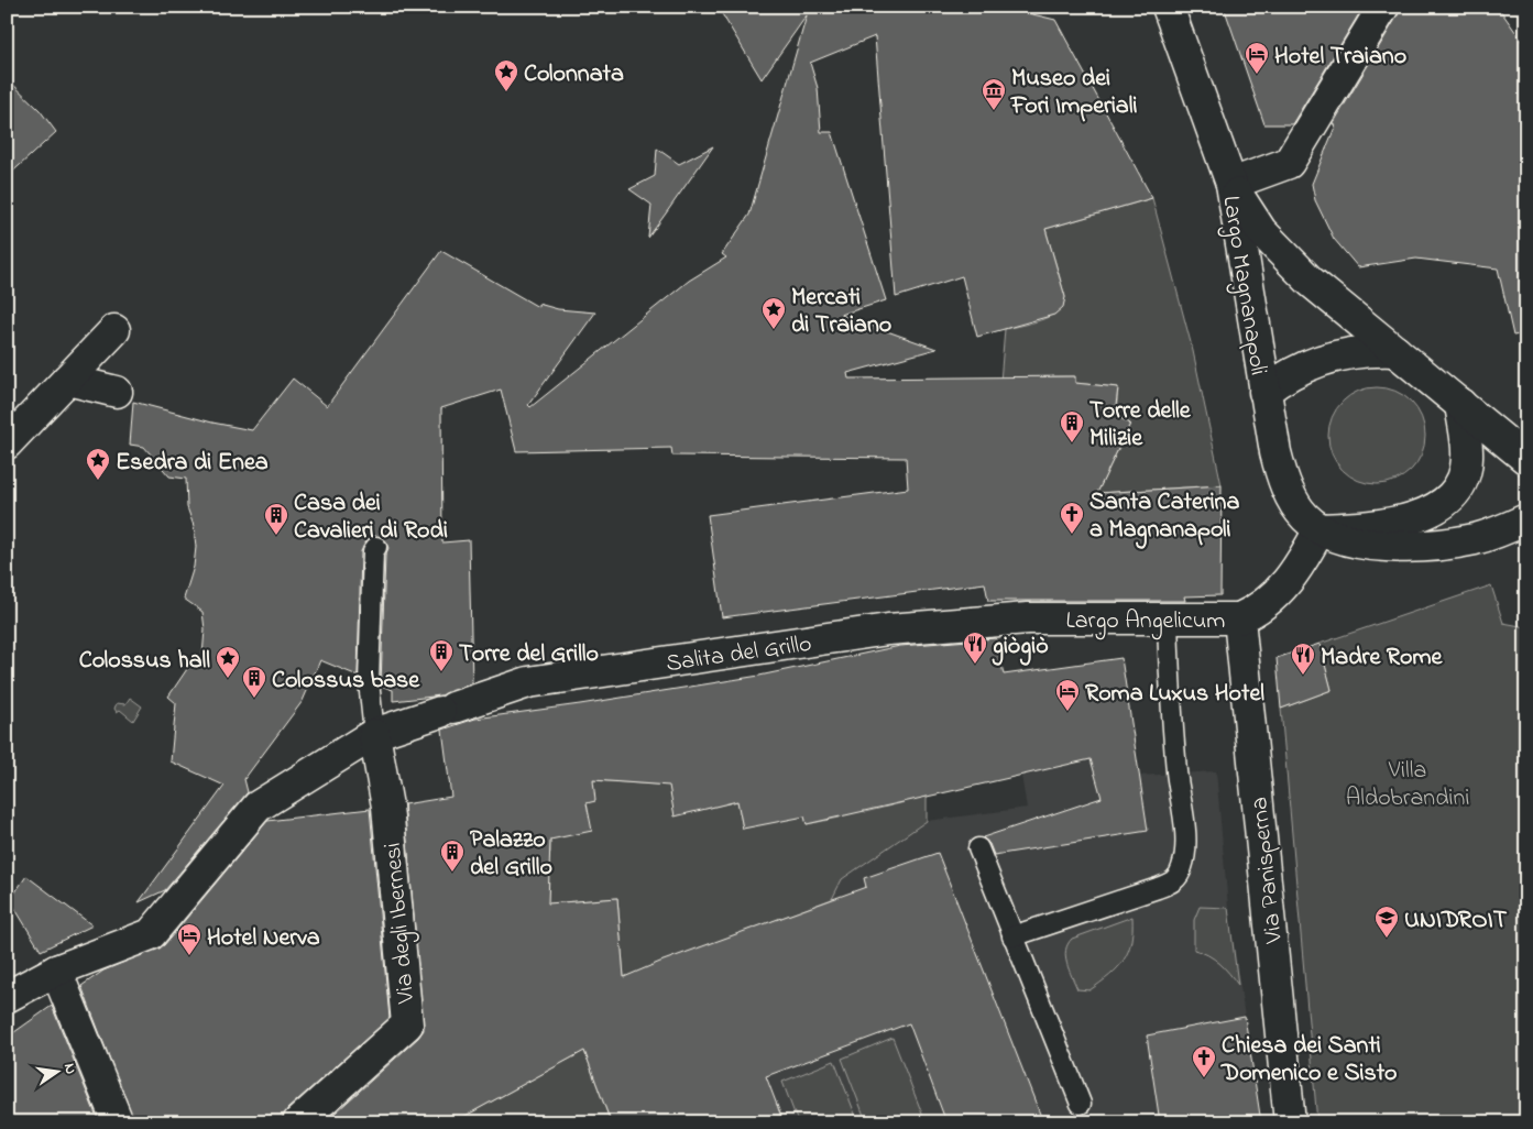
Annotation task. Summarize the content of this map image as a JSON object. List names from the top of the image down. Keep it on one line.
{"streets":{"street":["Largo Magnanapoli","Largo Angelicum","Salita del Grillo","Via Panisperna","Via degli Ibernesi"]},"crossings":[["Largo Magnanapoli","Largo Angelicum"],["Largo Angelicum","Salita del Grillo"],["Largo Angelicum","Via Panisperna"],["Salita del Grillo","Via degli Ibernesi"]],"parks":["Villa Aldobrandini"],"places":{"hotel":["Hotel Traiano","Roma Luxus Hotel","Hotel Nerva"],"place":["Colonnata","Mercati di Traiano","Esedra di Enea","Colossus hall"],"museum":["Museo dei Fori Imperiali"],"building":["Torre delle Milizie","Casa dei Cavalieri di Rodi","Torre del Grillo","Colossus base","Palazzo del Grillo"],"church":["Santa Caterina a Magnanapoli","Chiesa dei Santi Domenico e Sisto"],"restaurant":["giògiò","Madre Rome"],"school or university":["UNIDROIT"]},"north":"right"}
